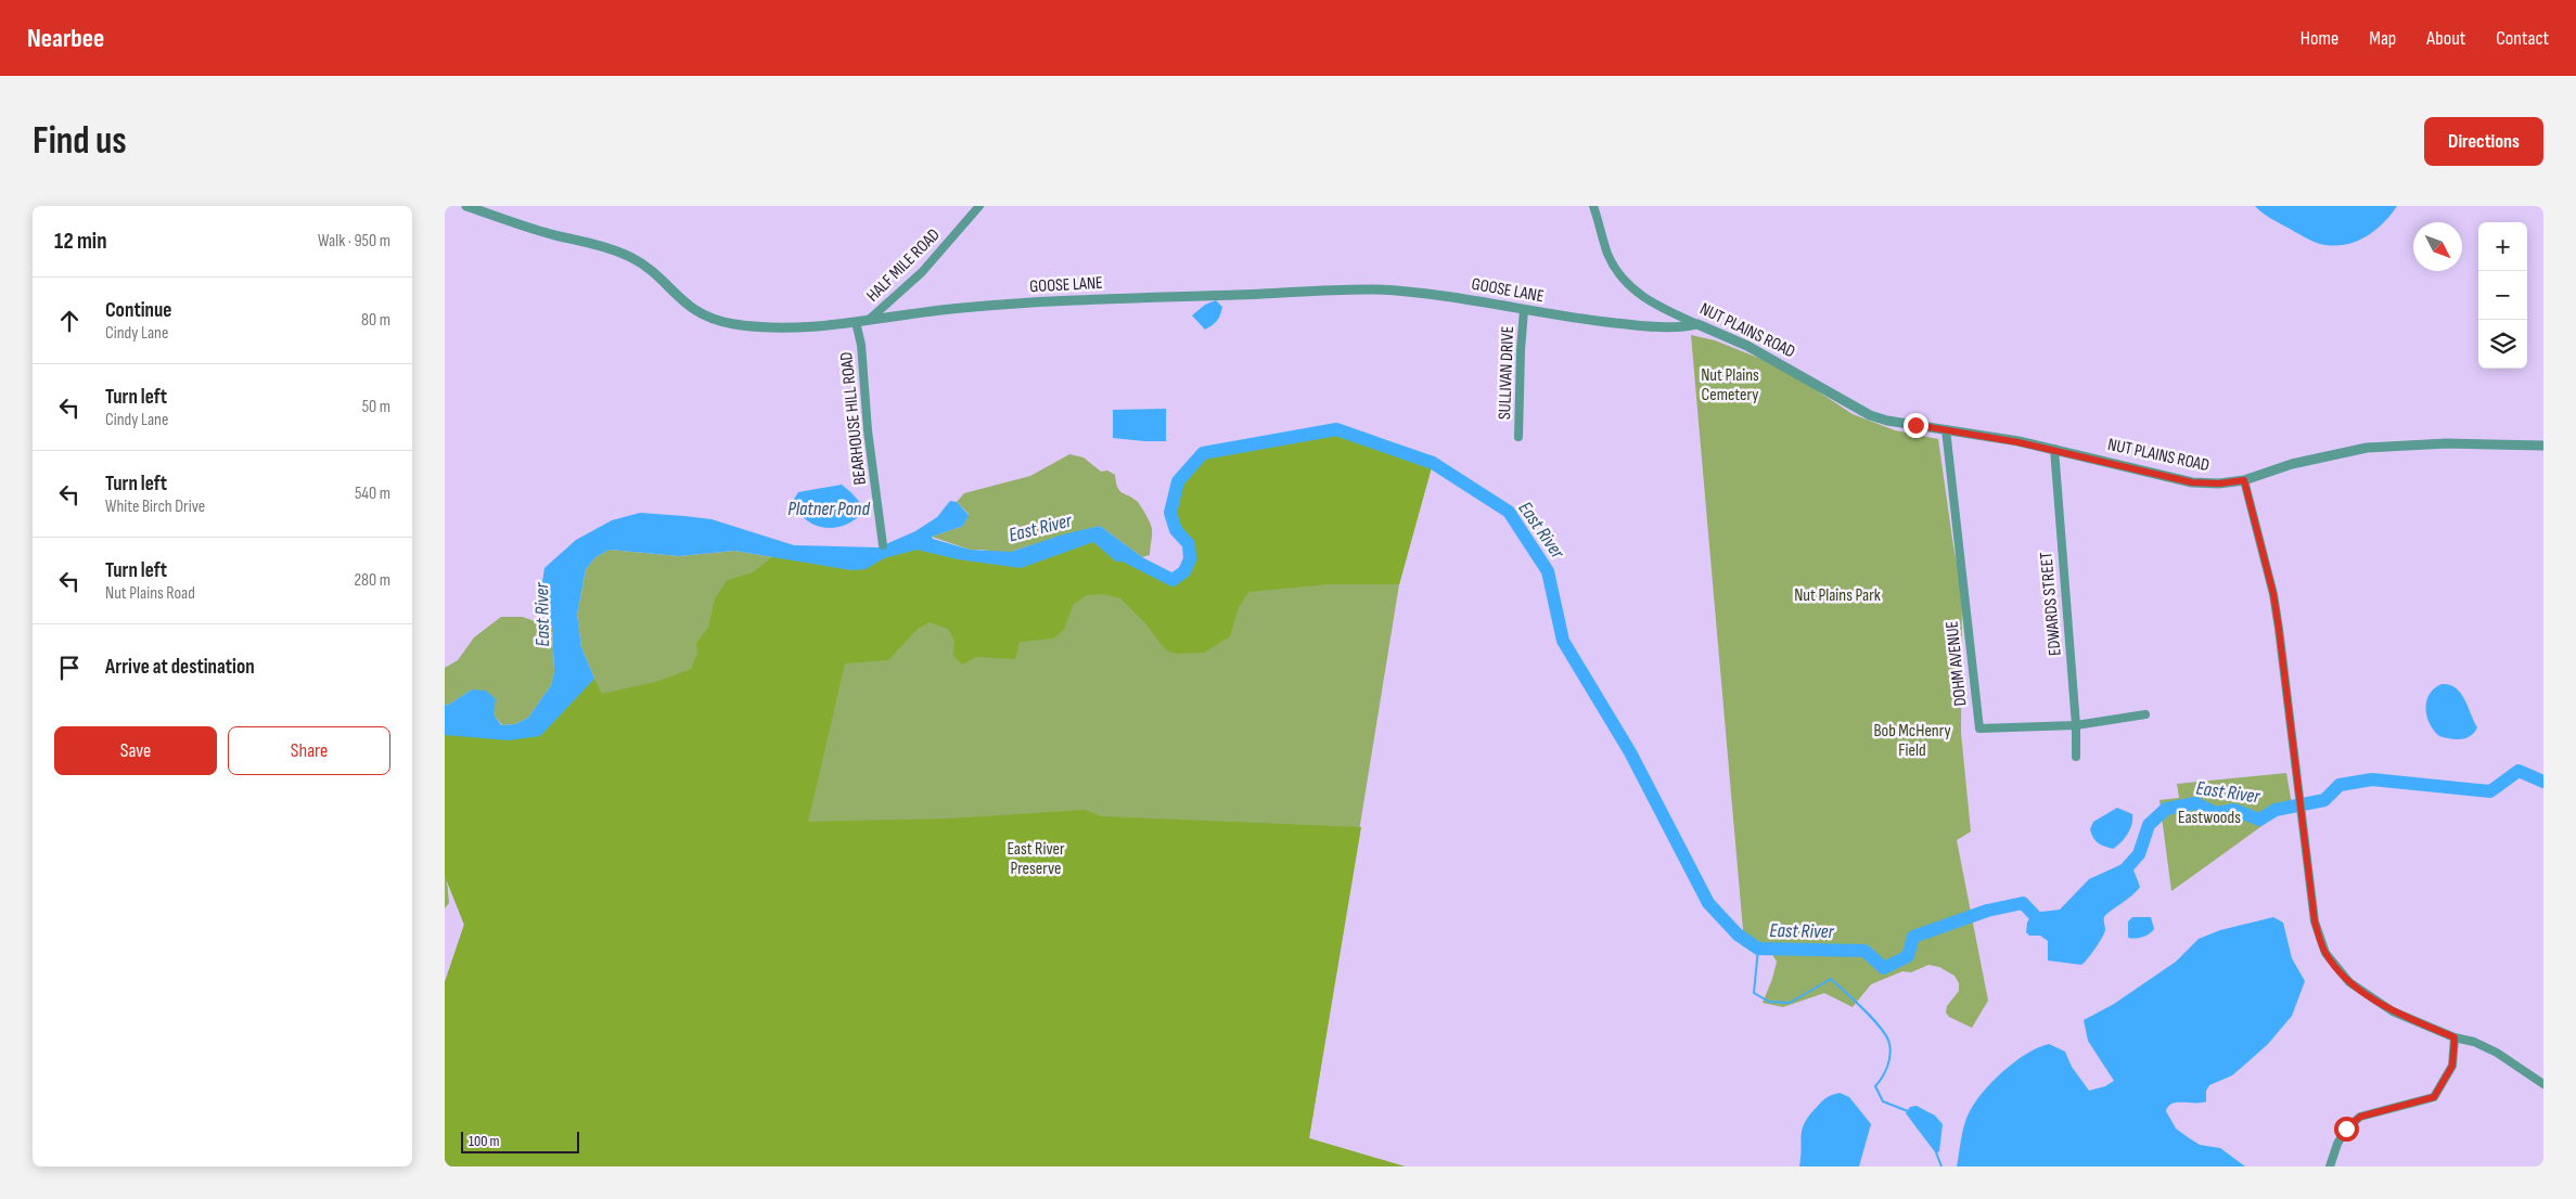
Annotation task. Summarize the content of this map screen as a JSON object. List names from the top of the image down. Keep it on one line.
{"streets":{"street":["HALF MILE ROAD","GOOSE LANE","NUT PLAINS ROAD","SULLIVAN DRIVE","BEARHOUSE HILL ROAD","EDWARDS STREET","DOHM AVENUE"]},"crossings":[["HALF MILE ROAD","GOOSE LANE"],["GOOSE LANE","NUT PLAINS ROAD"],["GOOSE LANE","SULLIVAN DRIVE"],["GOOSE LANE","BEARHOUSE HILL ROAD"],["NUT PLAINS ROAD","EDWARDS STREET"],["NUT PLAINS ROAD","DOHM AVENUE"],["EDWARDS STREET","DOHM AVENUE"]],"water":["Platner Pond","East River"],"parks":["Nut Plains Cemetery","Nut Plains Park","Bob McHenry Field","Eastwoods","East River Preserve"],"scale_bar":"100 m","north":"bottom right","page":{"header":"Nearbee","nav":["Home","Map","About","Contact"],"buttons":["Directions",["Save","Share"]],"title":"Find us","heading":["12 min","Walk · 950 m"],"map_buttons":["+","−"],"list":[["Continue","Cindy Lane","80 m"],["Turn left","Cindy Lane","50 m"],["Turn left","White Birch Drive","540 m"],["Turn left","Nut Plains Road","280 m"],"Arrive at destination"],"scale":"100 m"}}
